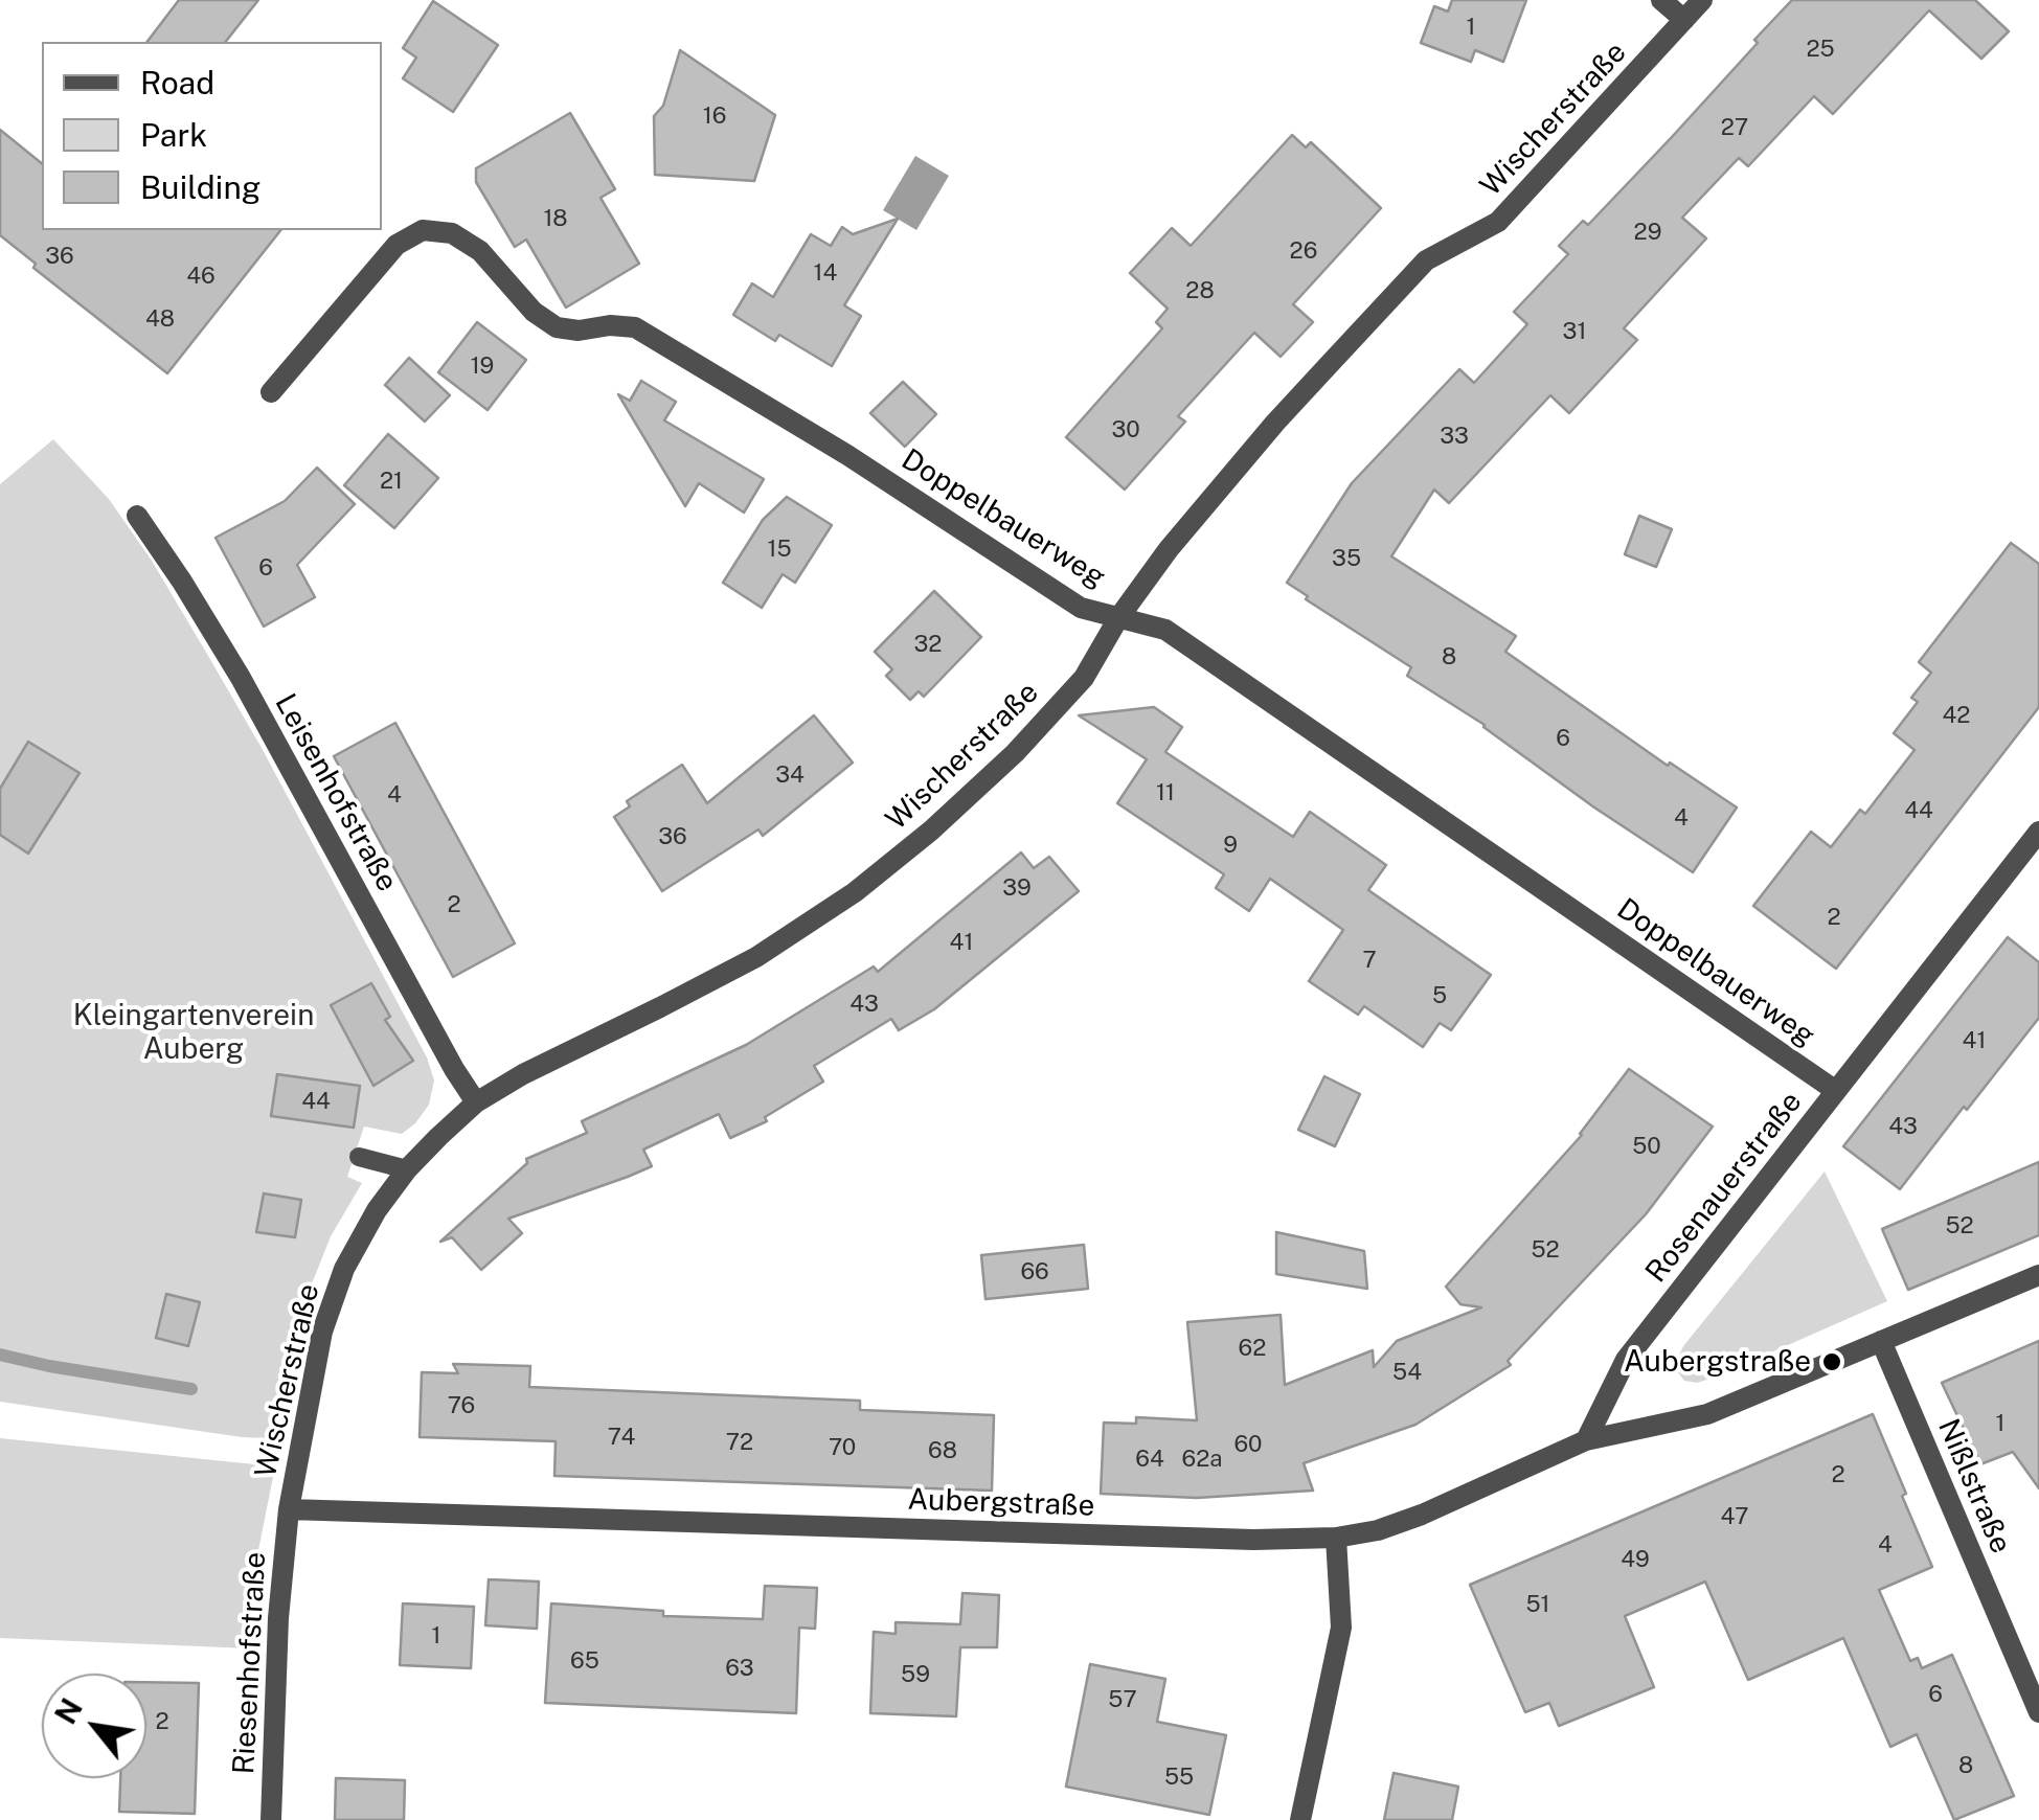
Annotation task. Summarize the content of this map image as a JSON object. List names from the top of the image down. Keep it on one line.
{"streets":{"street":["Wischerstraße","Doppelbauerweg","Leisenhofstraße","Rosenauerstraße","Nißlstraße","Aubergstraße","Riesenhofstraße"]},"crossings":[["Wischerstraße","Doppelbauerweg"],["Wischerstraße","Leisenhofstraße"],["Wischerstraße","Aubergstraße"],["Wischerstraße","Riesenhofstraße"],["Doppelbauerweg","Rosenauerstraße"],["Rosenauerstraße","Aubergstraße"],["Nißlstraße","Aubergstraße"],["Aubergstraße","Riesenhofstraße"]],"parks":["Kleingartenverein Auberg"],"places":["Aubergstraße"],"house_numbers":["1","25","16","27","18","29","26","36","14","46","28","48","31","19","30","33","21","15","35","6","32","8","42","6","34","11","4","44","4","36","9","39","2","2","41","7","5","43","41","44","43","50","52","52","66","62","54","76","1","74","72","60","70","68","64","62a","2","47","4","49","51","1","65","63","59","6","57","2","8","55"],"legend":["Road","Park","Building"],"north":"top left"}
